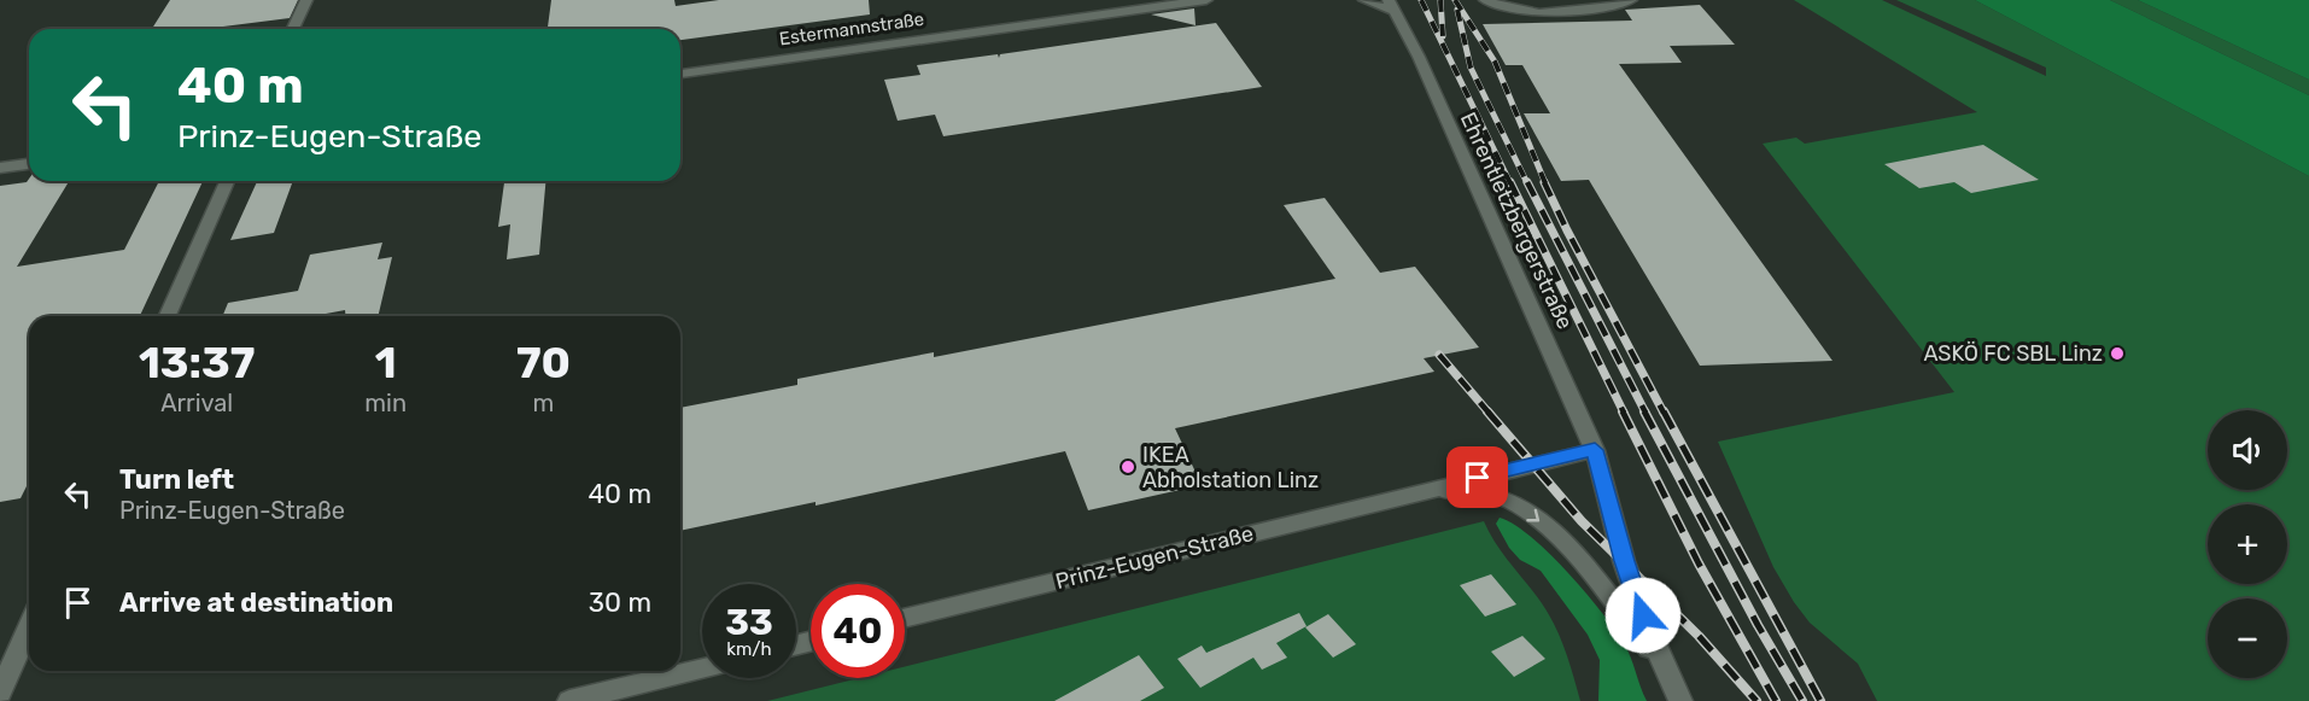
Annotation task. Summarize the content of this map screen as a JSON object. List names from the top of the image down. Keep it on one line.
{"streets":{"street":["Estermannstraße","Ehrentletzbergerstraße","Prinz-Eugen-Straße"]},"crossings":[["Ehrentletzbergerstraße","Prinz-Eugen-Straße"]],"places":["ASKÖ FC SBL Linz","IKEA Abholstation Linz"],"page":{"turn":["40 m","Prinz-Eugen-Straße"],"eta":["13:37","Arrival","1","min","70","m"],"map_buttons":["+","−"],"list":[{"name":"Turn left","note":"Prinz-Eugen-Straße","value":"40 m"},{"name":"Arrive at destination","value":"30 m"}],"speed":"33 km/h","limit":"40"}}
